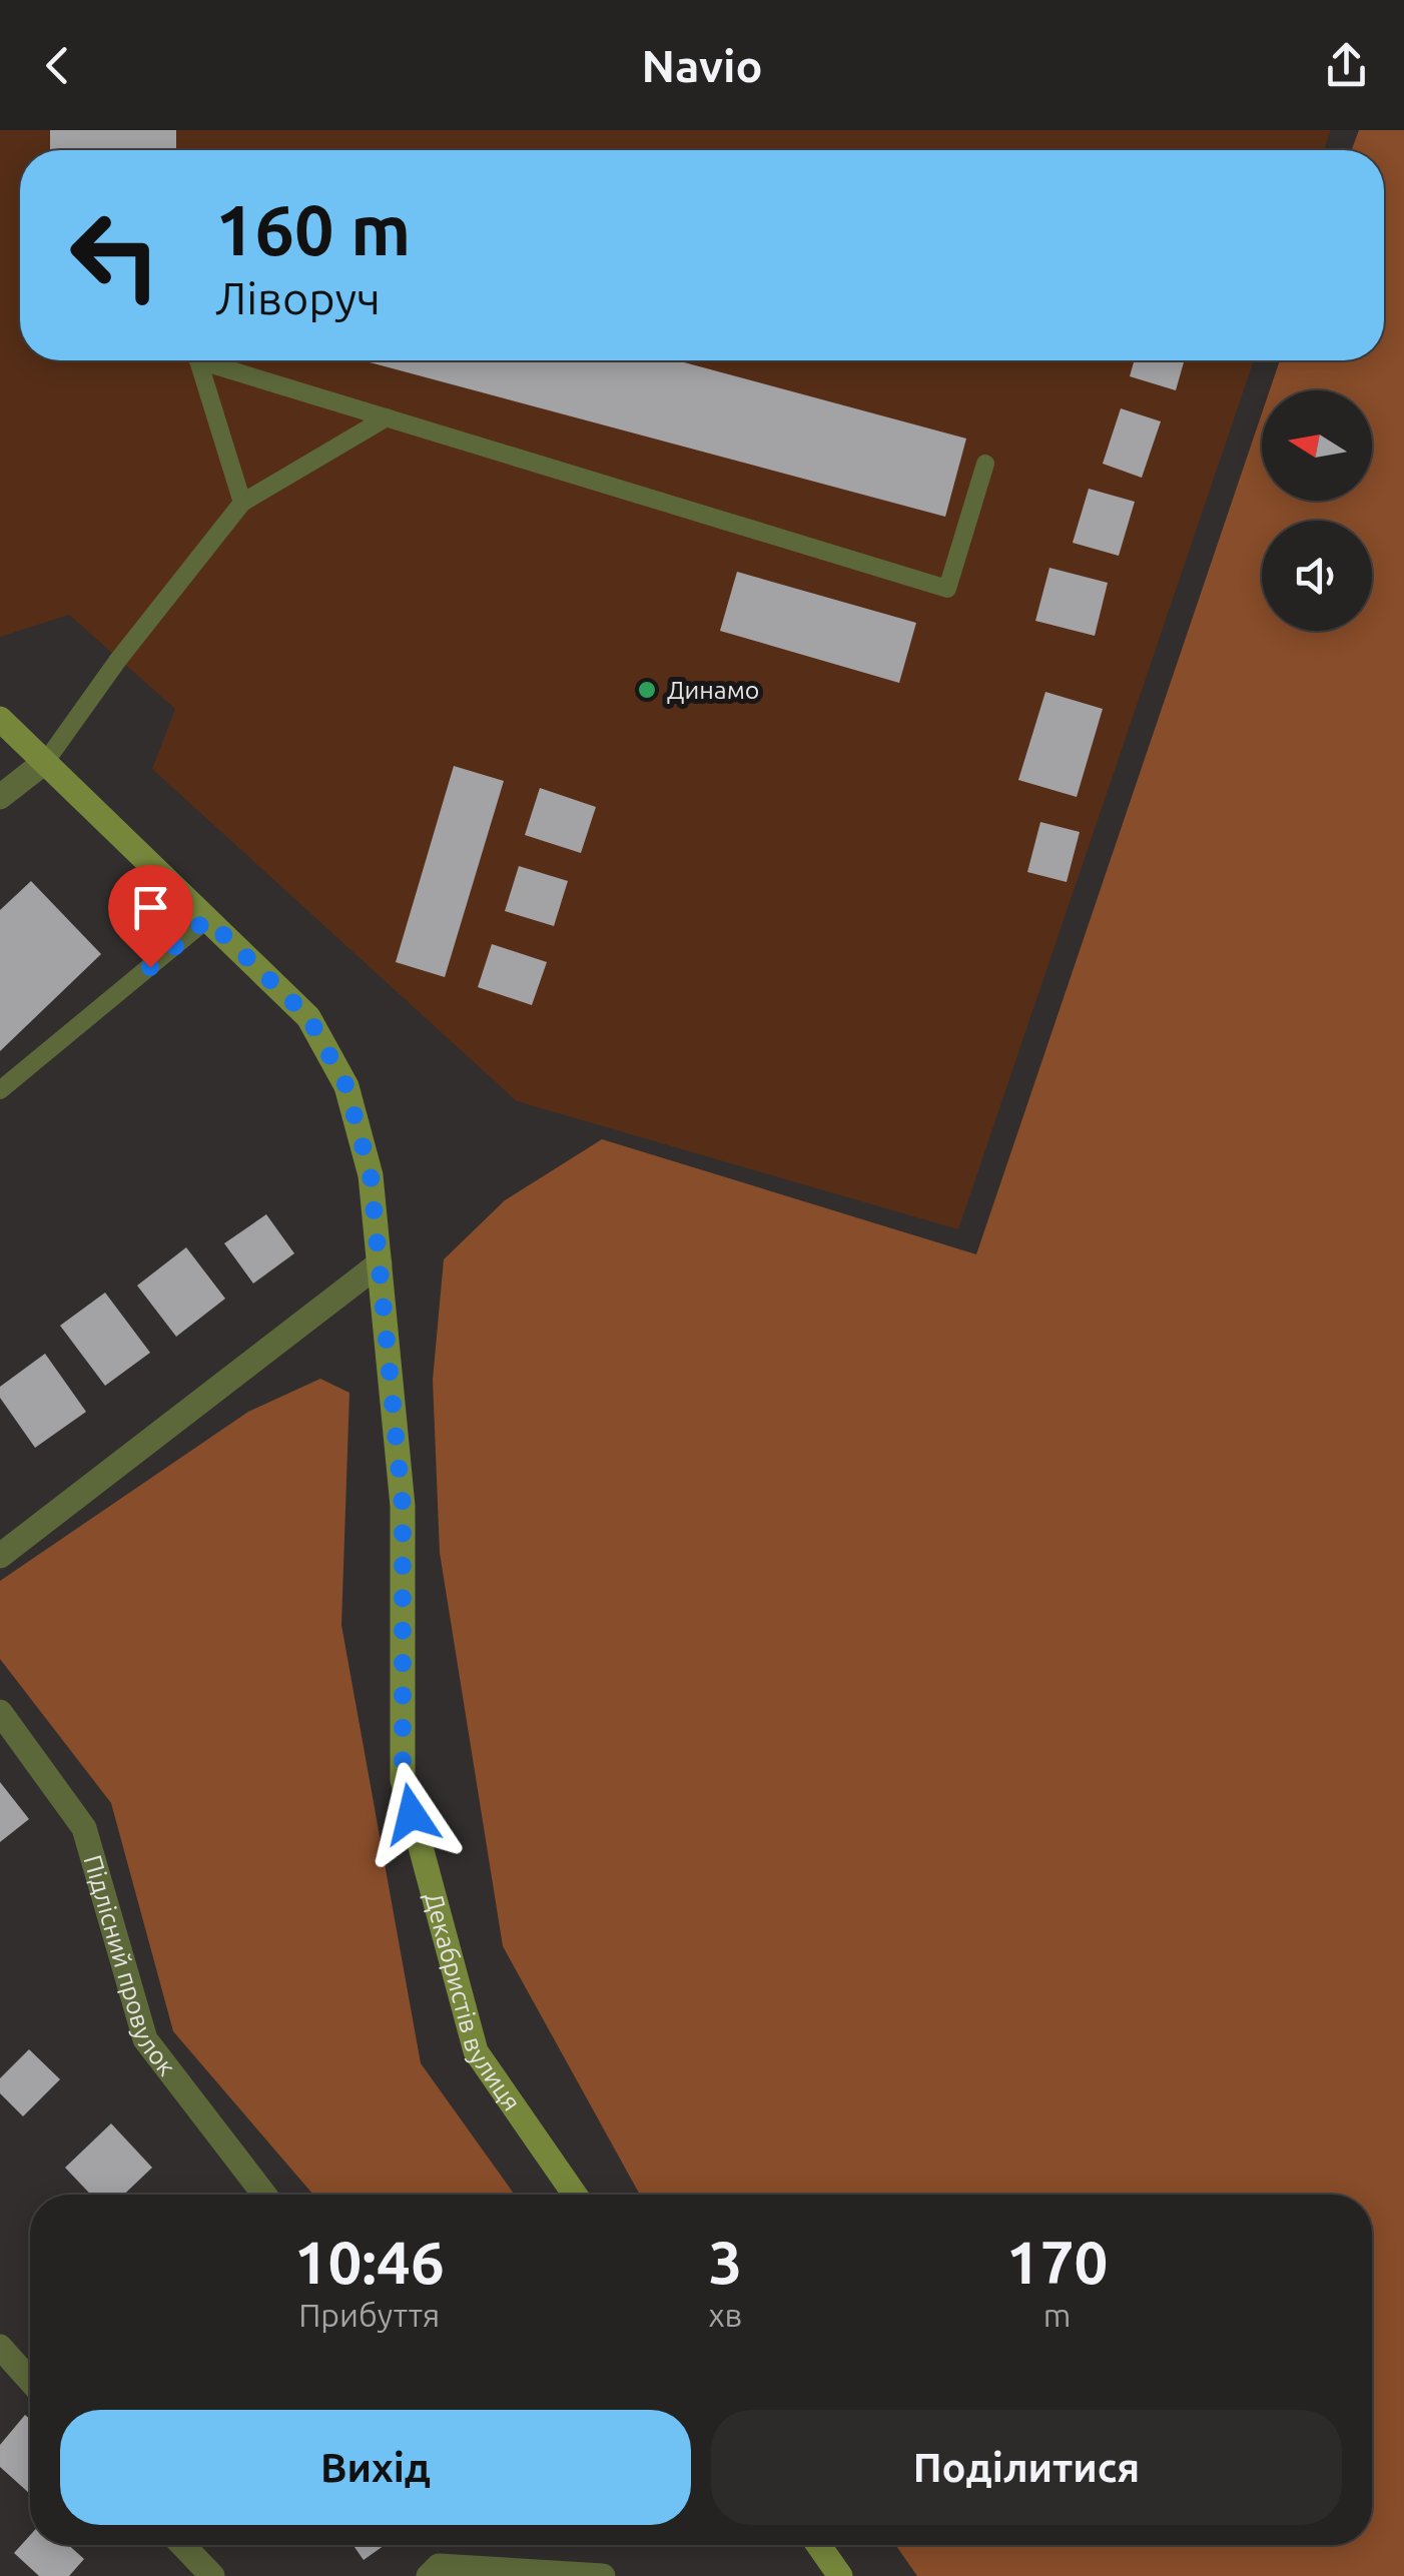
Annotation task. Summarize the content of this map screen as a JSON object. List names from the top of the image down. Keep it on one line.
{"streets":{"street":["Підлісний провулок","Декабристів вулиця"]},"places":["Динамо"],"north":"left","page":{"header":"Navio","turn":["160 m","Ліворуч"],"eta":["10:46","Прибуття","3","хв","170","m"],"buttons":["Вихід","Поділитися"]}}
